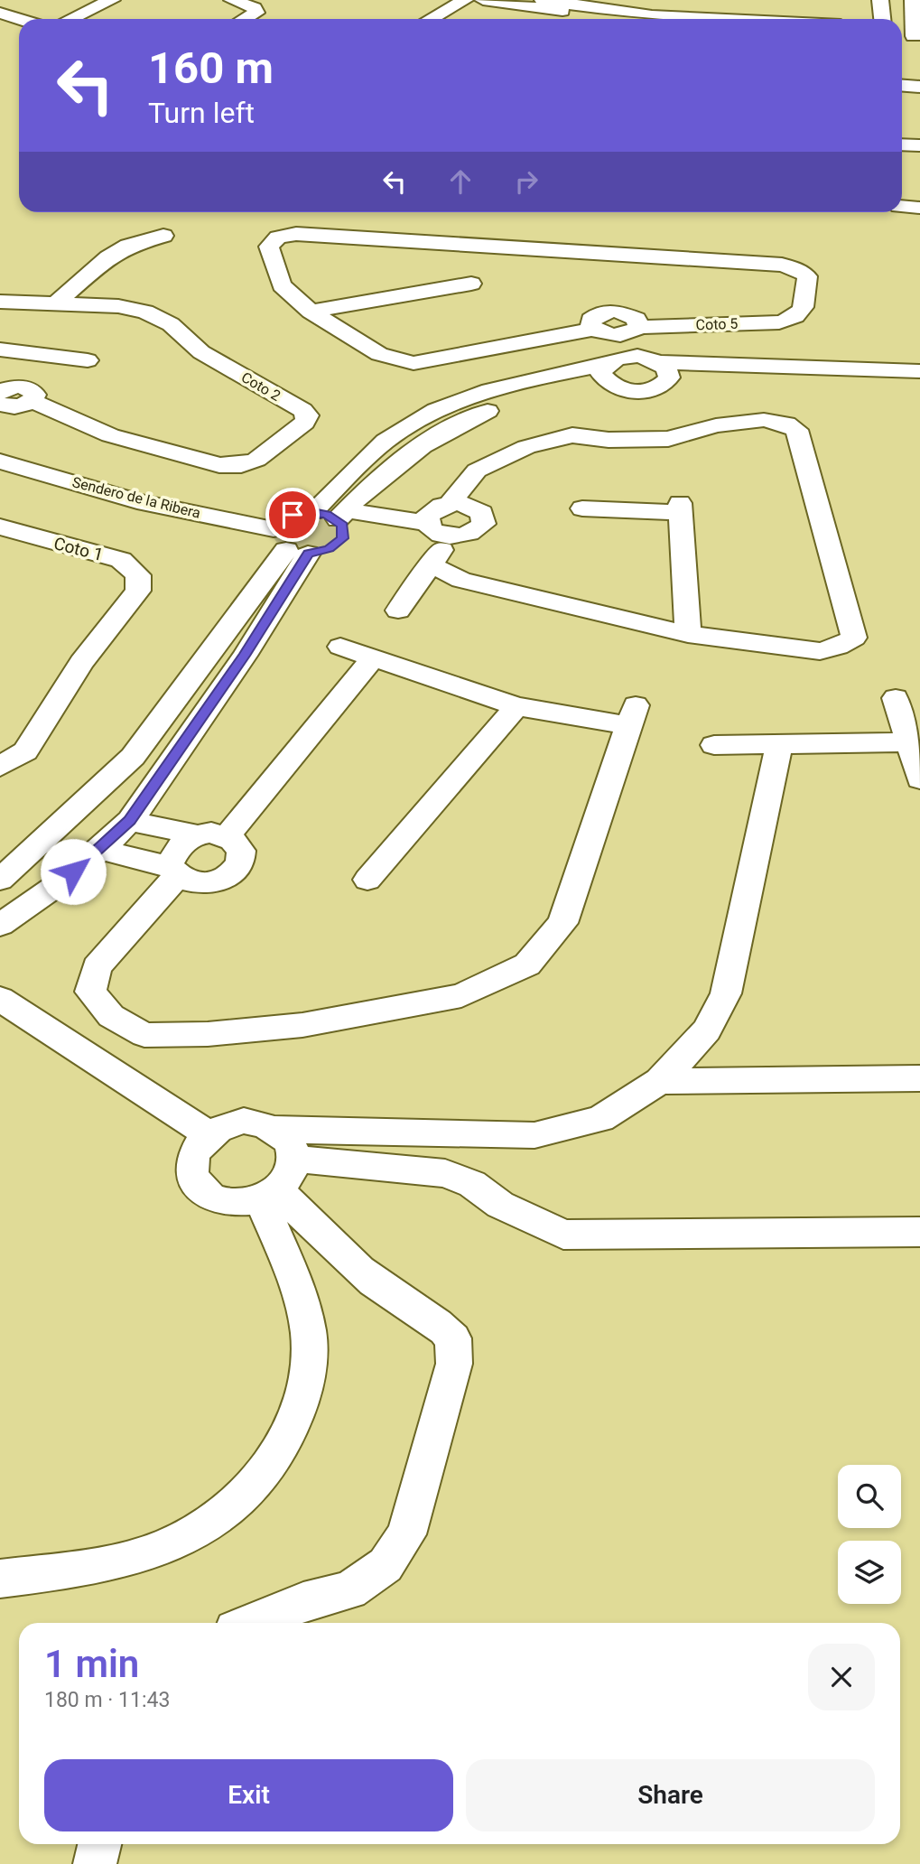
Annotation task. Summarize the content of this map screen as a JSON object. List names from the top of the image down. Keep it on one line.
{"streets":{"street":["Coto 5","Coto 2","Sendero de la Ribera","Coto 1"]},"page":{"turn":["160 m","Turn left"],"heading":["1 min","180 m · 11:43"],"buttons":["Exit","Share"]}}
